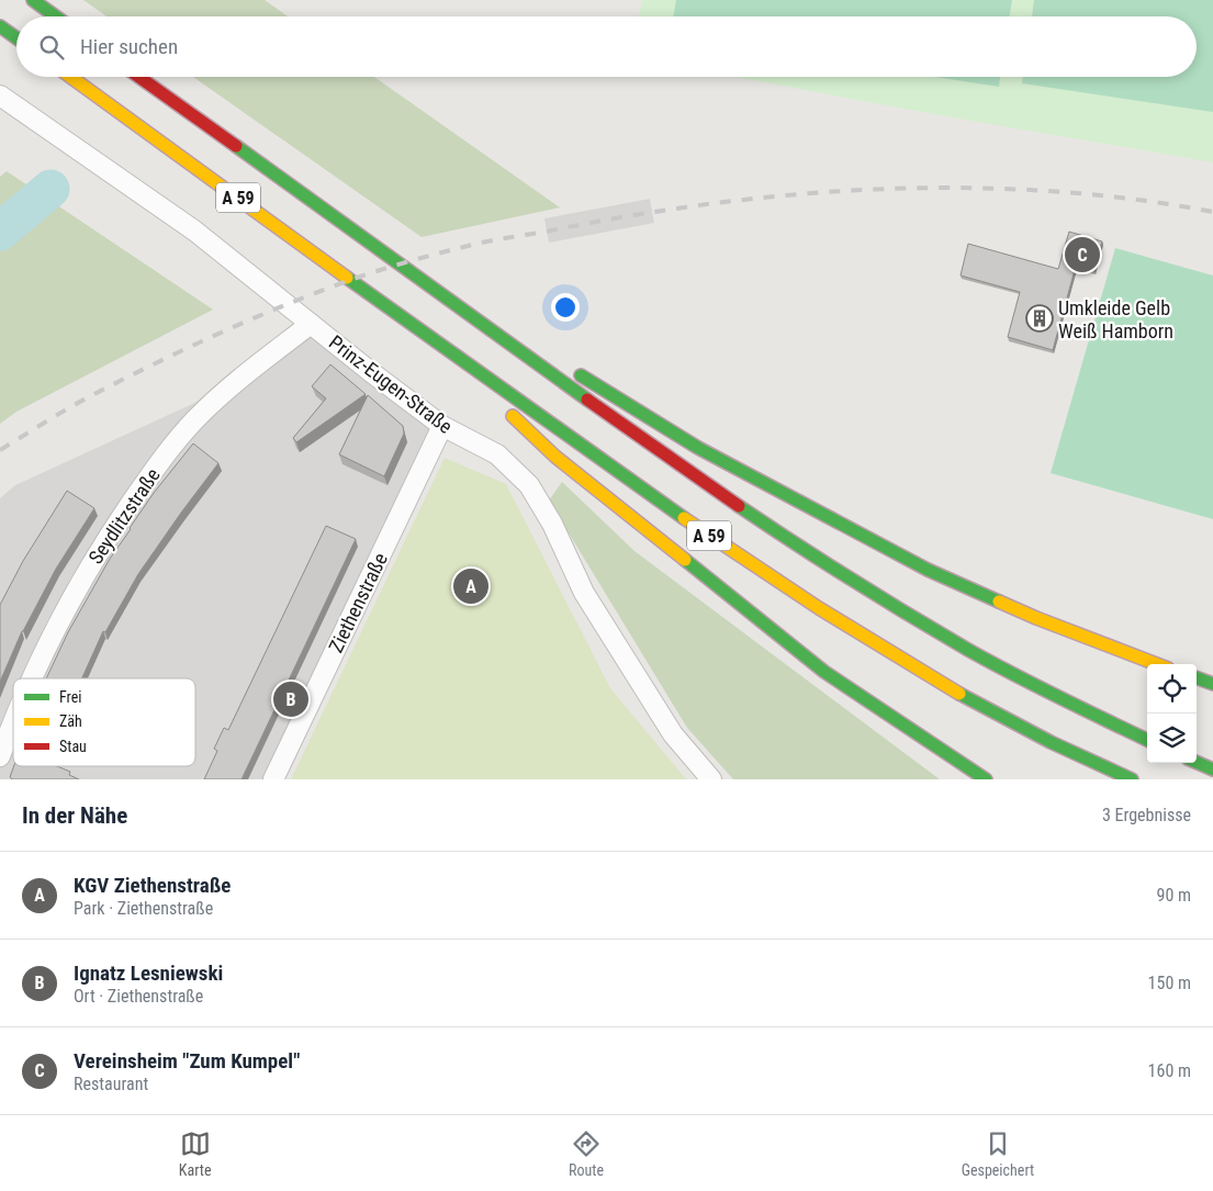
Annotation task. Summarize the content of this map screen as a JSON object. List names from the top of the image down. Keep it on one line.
{"streets":{"highway":["A 59"],"street":["Prinz-Eugen-Straße","Seydlitzstraße","Ziethenstraße"]},"crossings":[["Prinz-Eugen-Straße","Seydlitzstraße"],["Prinz-Eugen-Straße","Ziethenstraße"]],"places":{"building":["Umkleide Gelb Weiß Hamborn"]},"legend":["Frei","Zäh","Stau"],"page":{"search":"Hier suchen","pins":["C","A","B"],"heading":["In der Nähe","3 Ergebnisse"],"list":[{"mark":"A","name":"KGV Ziethenstraße","note":"Park · Ziethenstraße","value":"90 m"},{"mark":"B","name":"Ignatz Lesniewski","note":"Ort · Ziethenstraße","value":"150 m"},{"mark":"C","name":"Vereinsheim \"Zum Kumpel\"","note":"Restaurant","value":"160 m"}],"nav":["Karte","Route","Gespeichert"]}}
